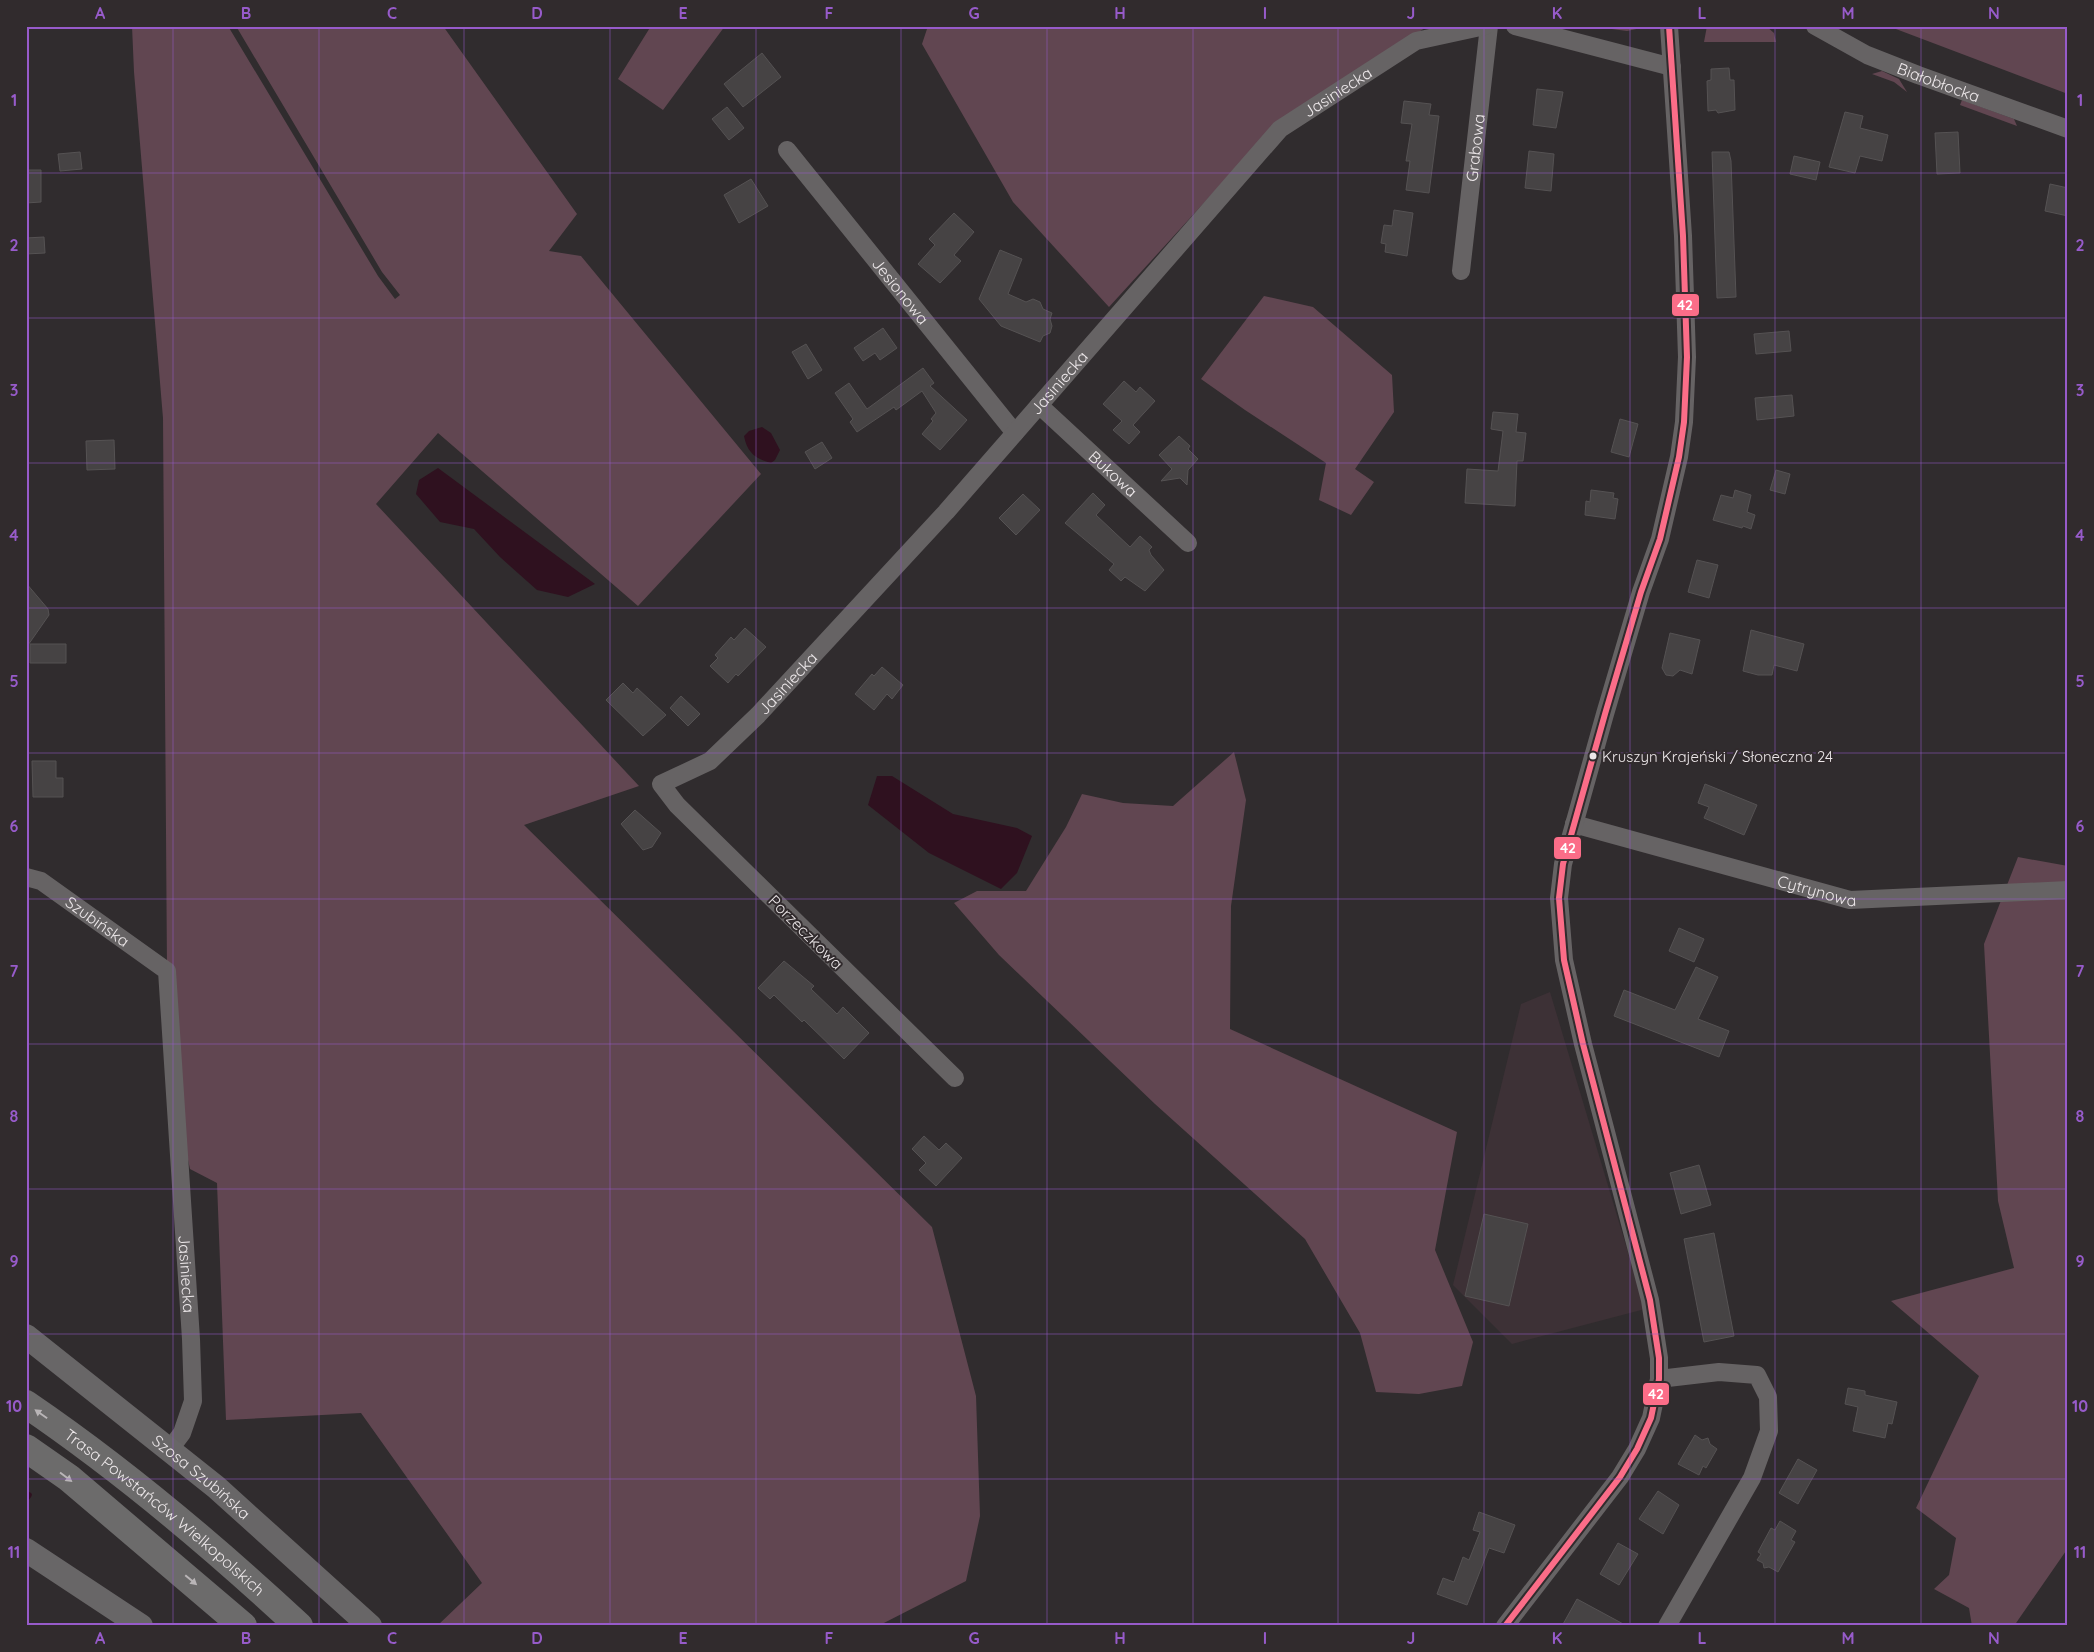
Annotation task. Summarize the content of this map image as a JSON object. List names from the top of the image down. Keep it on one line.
{"streets":{"highway":["Trasa Powstańców Wielkopolskich"],"street":["Białobłocka","Jasiniecka","Grabowa","Jesionowa","Bukowa","Cytrynowa","Szubińska","Porzeczkowa","Szosa Szubińska"]},"crossings":[["Jasiniecka","Jesionowa"],["Jasiniecka","Bukowa"],["Jasiniecka","Szubińska"],["Jasiniecka","Porzeczkowa"],["Jasiniecka","Szosa Szubińska"]],"places":["Kruszyn Krajeński / Słoneczna 24"],"lines":["transit line 42"],"grid":{"columns":["A","B","C","D","E","F","G","H","I","J","K","L","M","N"],"rows":["1","2","3","4","5","6","7","8","9","10","11"]}}
